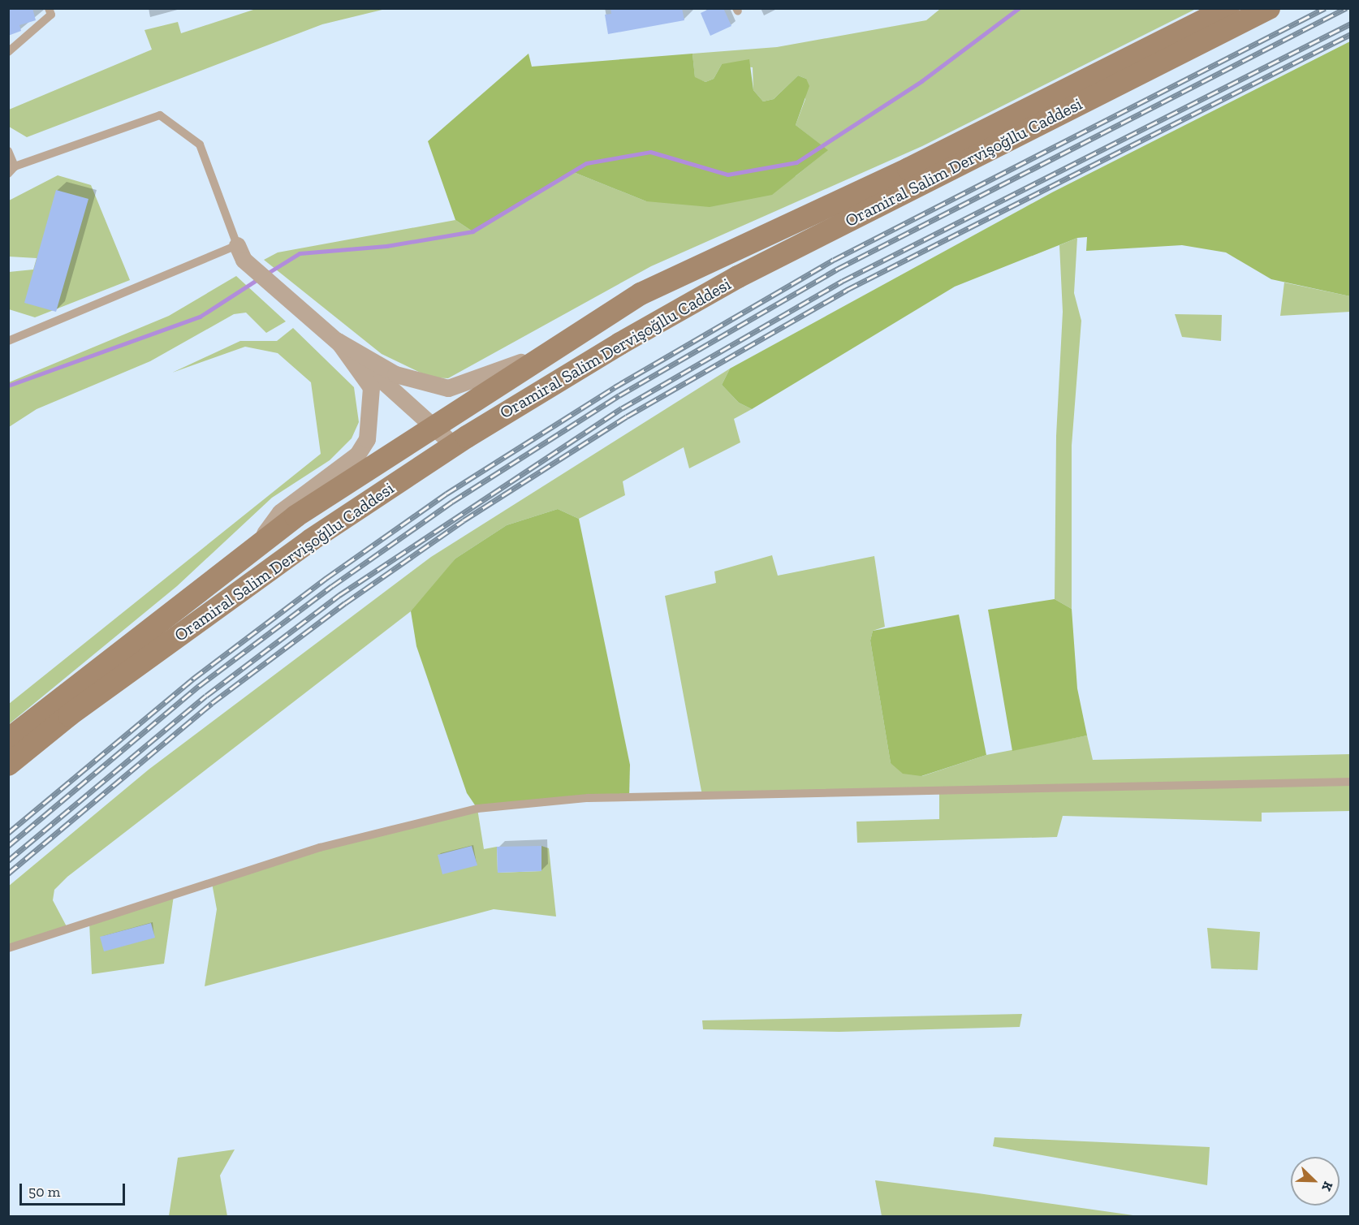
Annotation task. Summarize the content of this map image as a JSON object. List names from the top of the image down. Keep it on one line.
{"streets":{"main road":["Oramiral Salim Dervişoğllu Caddesi"]},"scale_bar":"50 m","north":"bottom right"}
